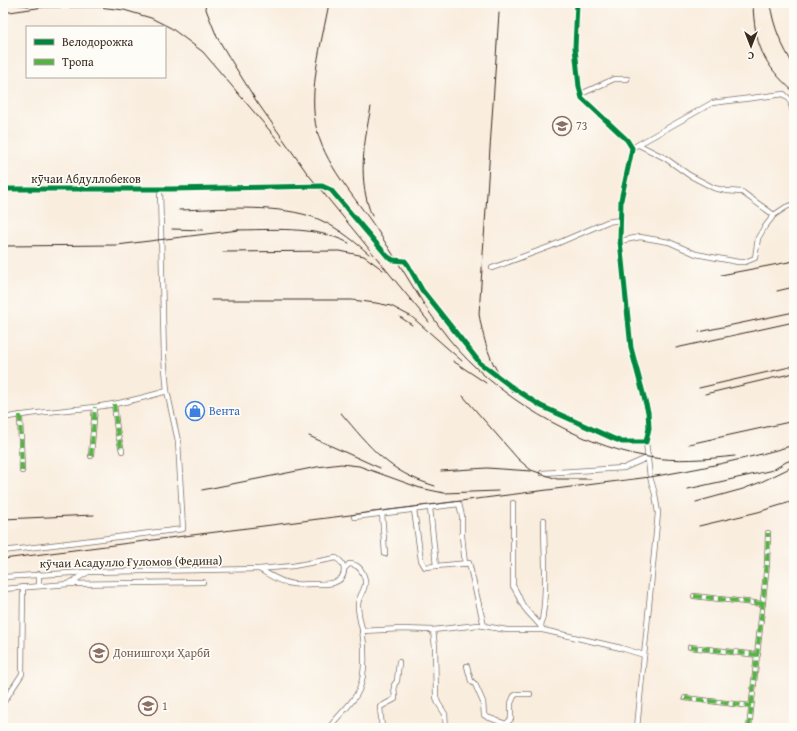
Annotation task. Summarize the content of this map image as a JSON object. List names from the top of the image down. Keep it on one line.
{"streets":{"street":["кӯчаи Абдуллобеков","кӯчаи Асадулло Ғуломов (Федина)"]},"places":{"school or university":["73","Донишгоҳи Ҳарбӣ","1"],"shop":["Вента"]},"legend":["Велодорожка","Тропа"],"north":"bottom"}
